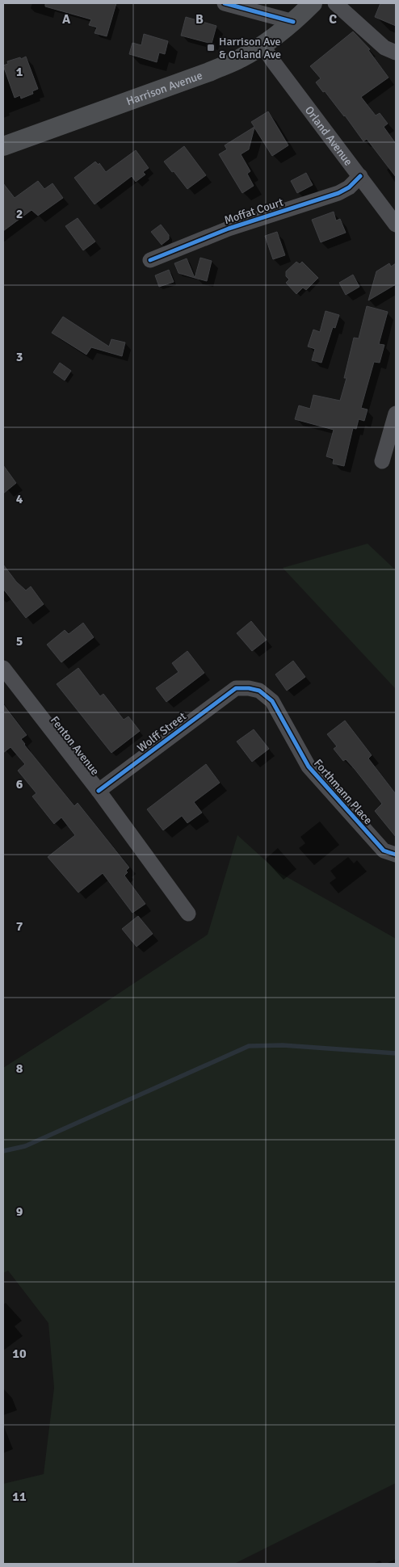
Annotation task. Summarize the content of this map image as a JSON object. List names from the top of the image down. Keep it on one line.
{"streets":{"main road":["Harrison Avenue"],"street":["Orland Avenue","Moffat Court","Wolff Street","Fenton Avenue","Forthmann Place"]},"crossings":[["Harrison Avenue","Orland Avenue"],["Orland Avenue","Moffat Court"],["Wolff Street","Fenton Avenue"],["Wolff Street","Forthmann Place"]],"places":{"transit":["Harrison Ave & Orland Ave"]},"grid":{"columns":["A","B","C"],"rows":["1","2","3","4","5","6","7","8","9","10","11"]}}
